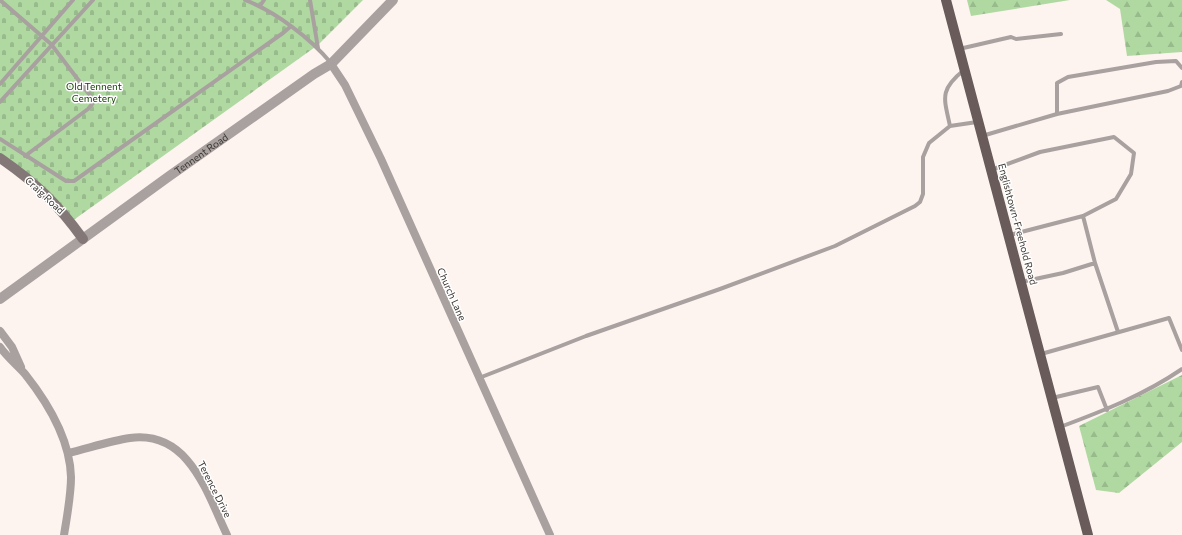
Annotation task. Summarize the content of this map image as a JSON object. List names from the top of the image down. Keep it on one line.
{"streets":{"main road":["Craig Road","Englishtown-Freehold Road"],"street":["Tennent Road","Church Lane","Terence Drive"]},"crossings":[["Tennent Road","Craig Road"],["Tennent Road","Church Lane"]],"parks":["Old Tennent Cemetery"]}
